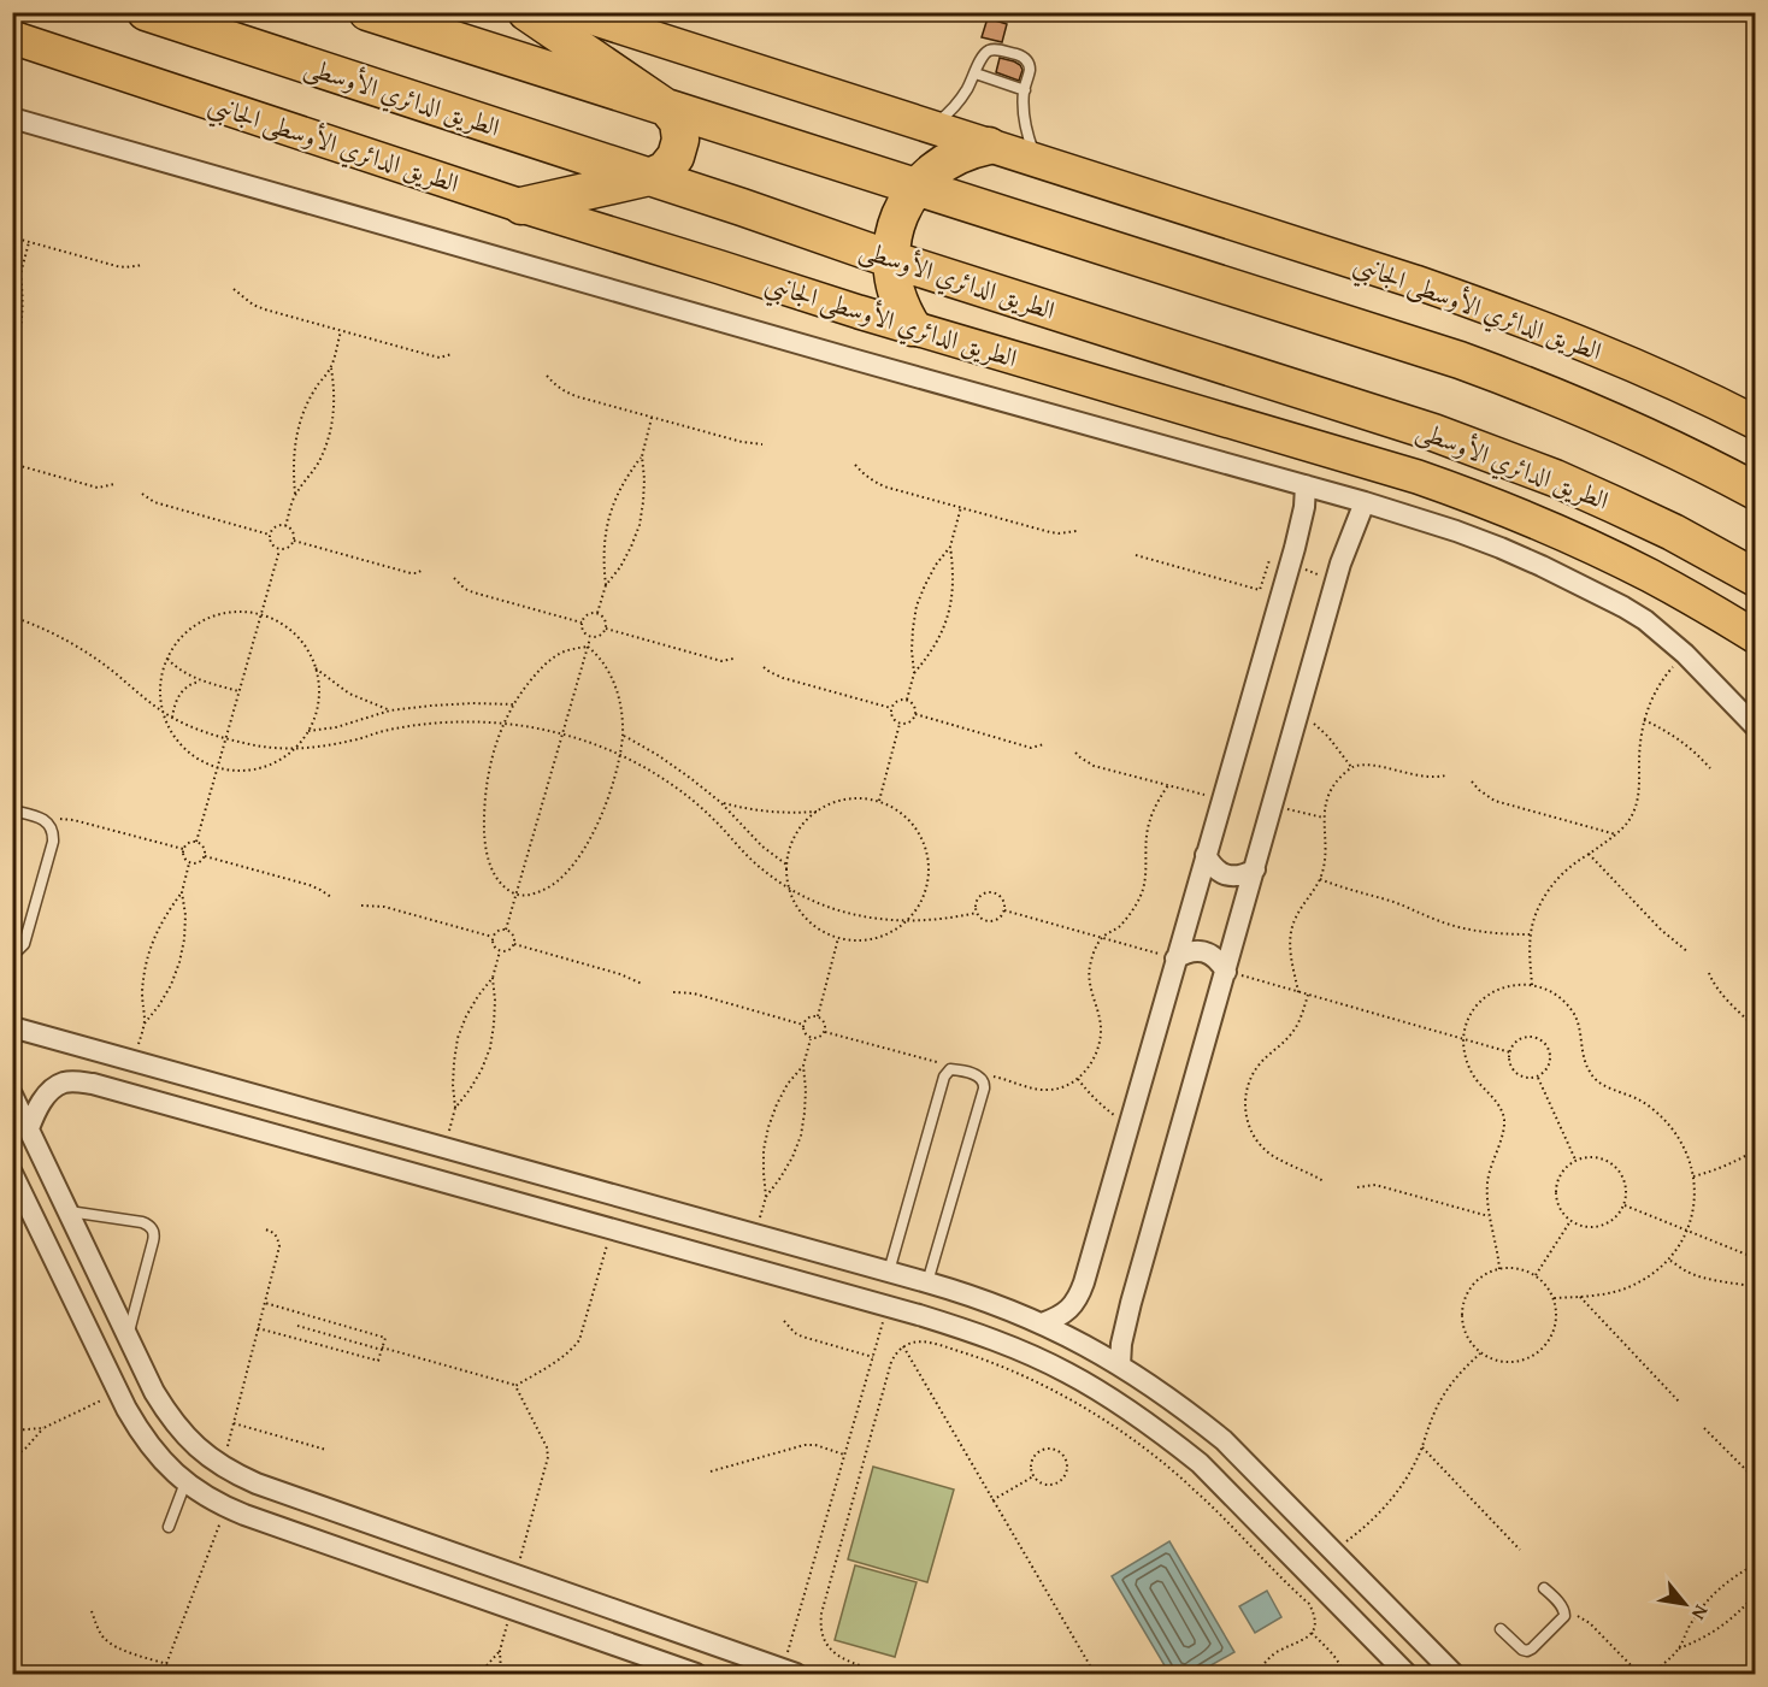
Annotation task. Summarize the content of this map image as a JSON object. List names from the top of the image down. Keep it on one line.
{"streets":{"highway":["الطريق الدائري الأوسطى","الطريق الدائري الأوسطى الجانبي"]},"north":"bottom right"}
